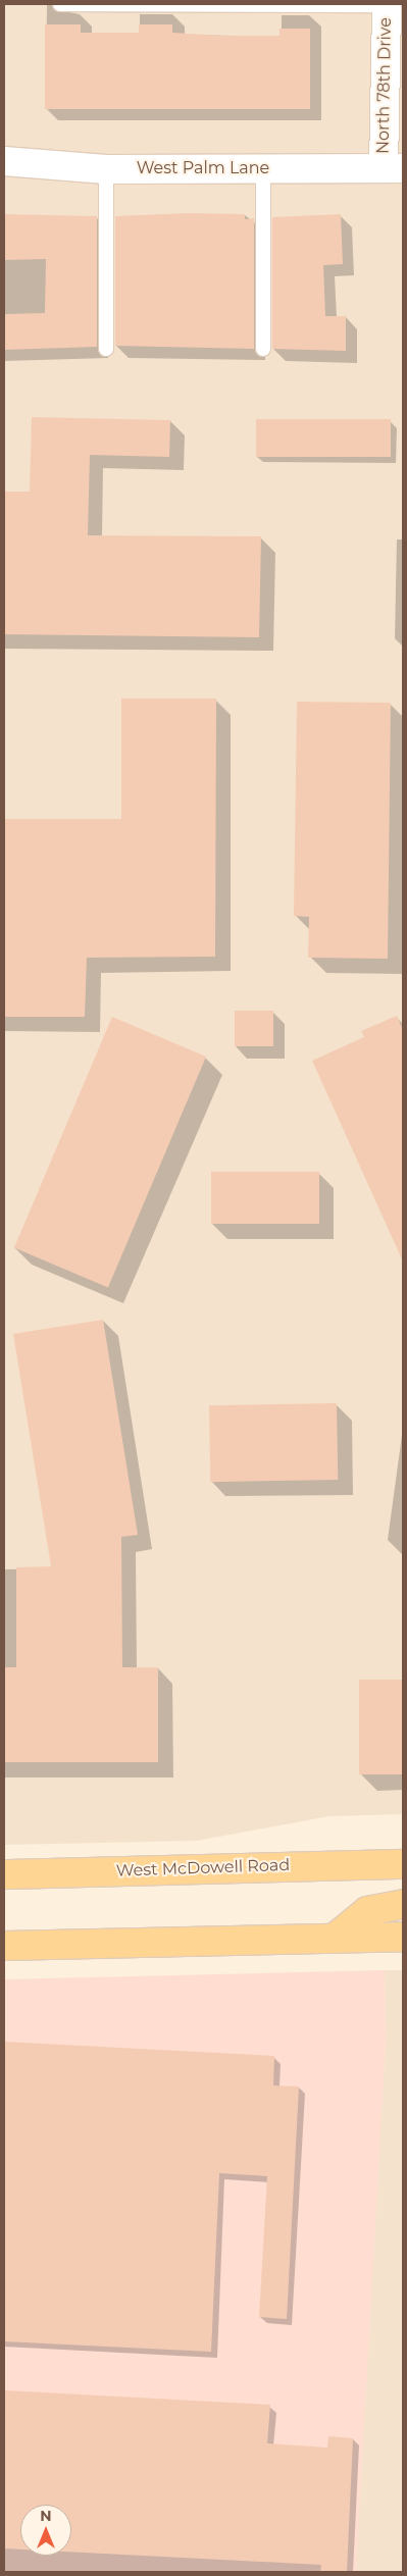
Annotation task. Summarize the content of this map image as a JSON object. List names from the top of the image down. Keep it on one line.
{"streets":{"main road":["West McDowell Road"],"street":["North 78th Drive","West Palm Lane"]},"crossings":[["North 78th Drive","West Palm Lane"]],"north":"top"}
